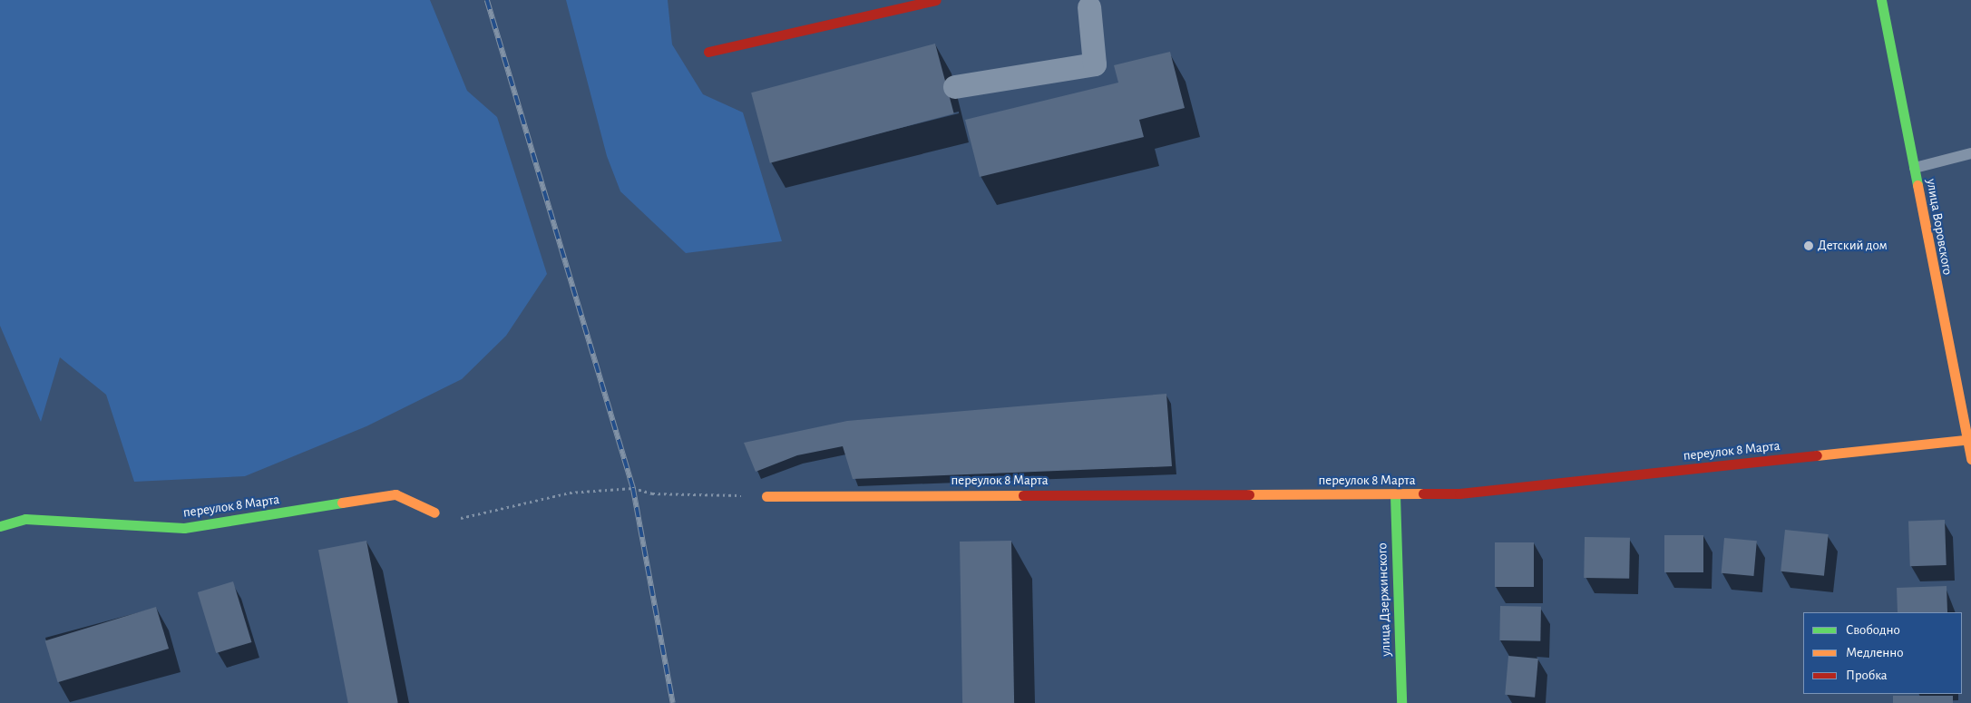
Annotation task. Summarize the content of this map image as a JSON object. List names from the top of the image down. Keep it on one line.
{"streets":{"street":["улица Воровского","переулок 8 Марта","улица Дзержинского"]},"crossings":[["улица Воровского","переулок 8 Марта"],["переулок 8 Марта","улица Дзержинского"]],"places":["Детский дом"],"legend":["Свободно","Медленно","Пробка"]}
